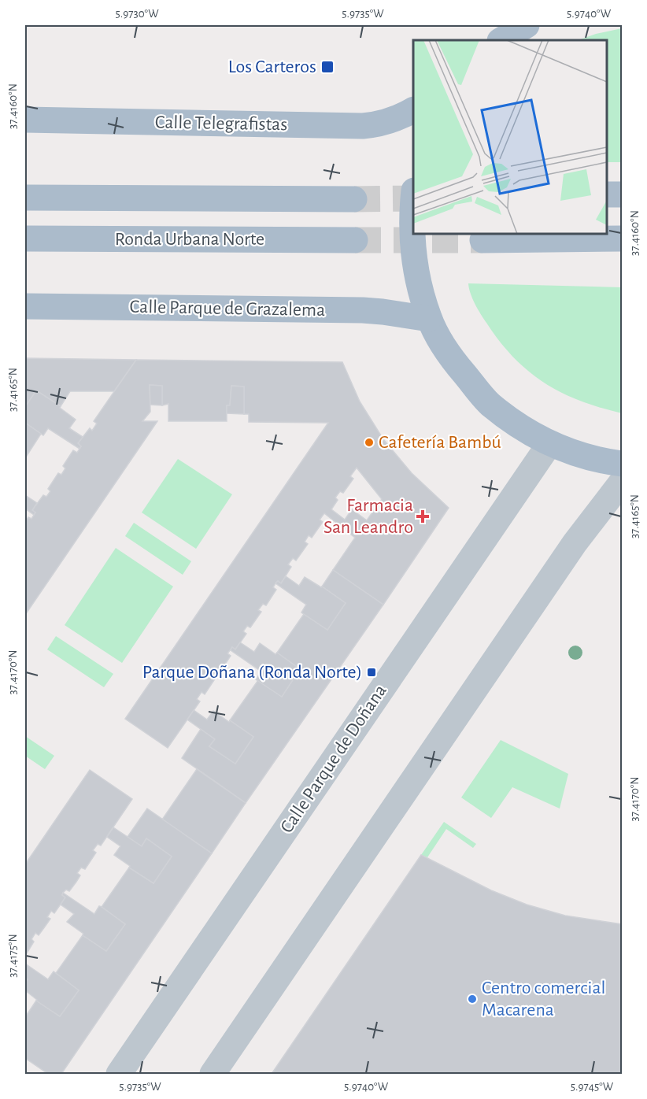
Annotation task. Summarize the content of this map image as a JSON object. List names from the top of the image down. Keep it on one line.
{"streets":{"main road":["Calle Telegrafistas","Ronda Urbana Norte","Calle Parque de Grazalema"],"street":["Calle Parque de Doñana"]},"places":{"transit":["Los Carteros","Parque Doñana (Ronda Norte)"],"other":["Cafetería Bambú","Centro comercial Macarena"],"health":["Farmacia San Leandro"]},"coordinates":["5.9730°W","5.9735°W","5.9740°W","37.4160°N","37.4165°N","37.4170°N","37.4175°N","5.9745°W"]}
